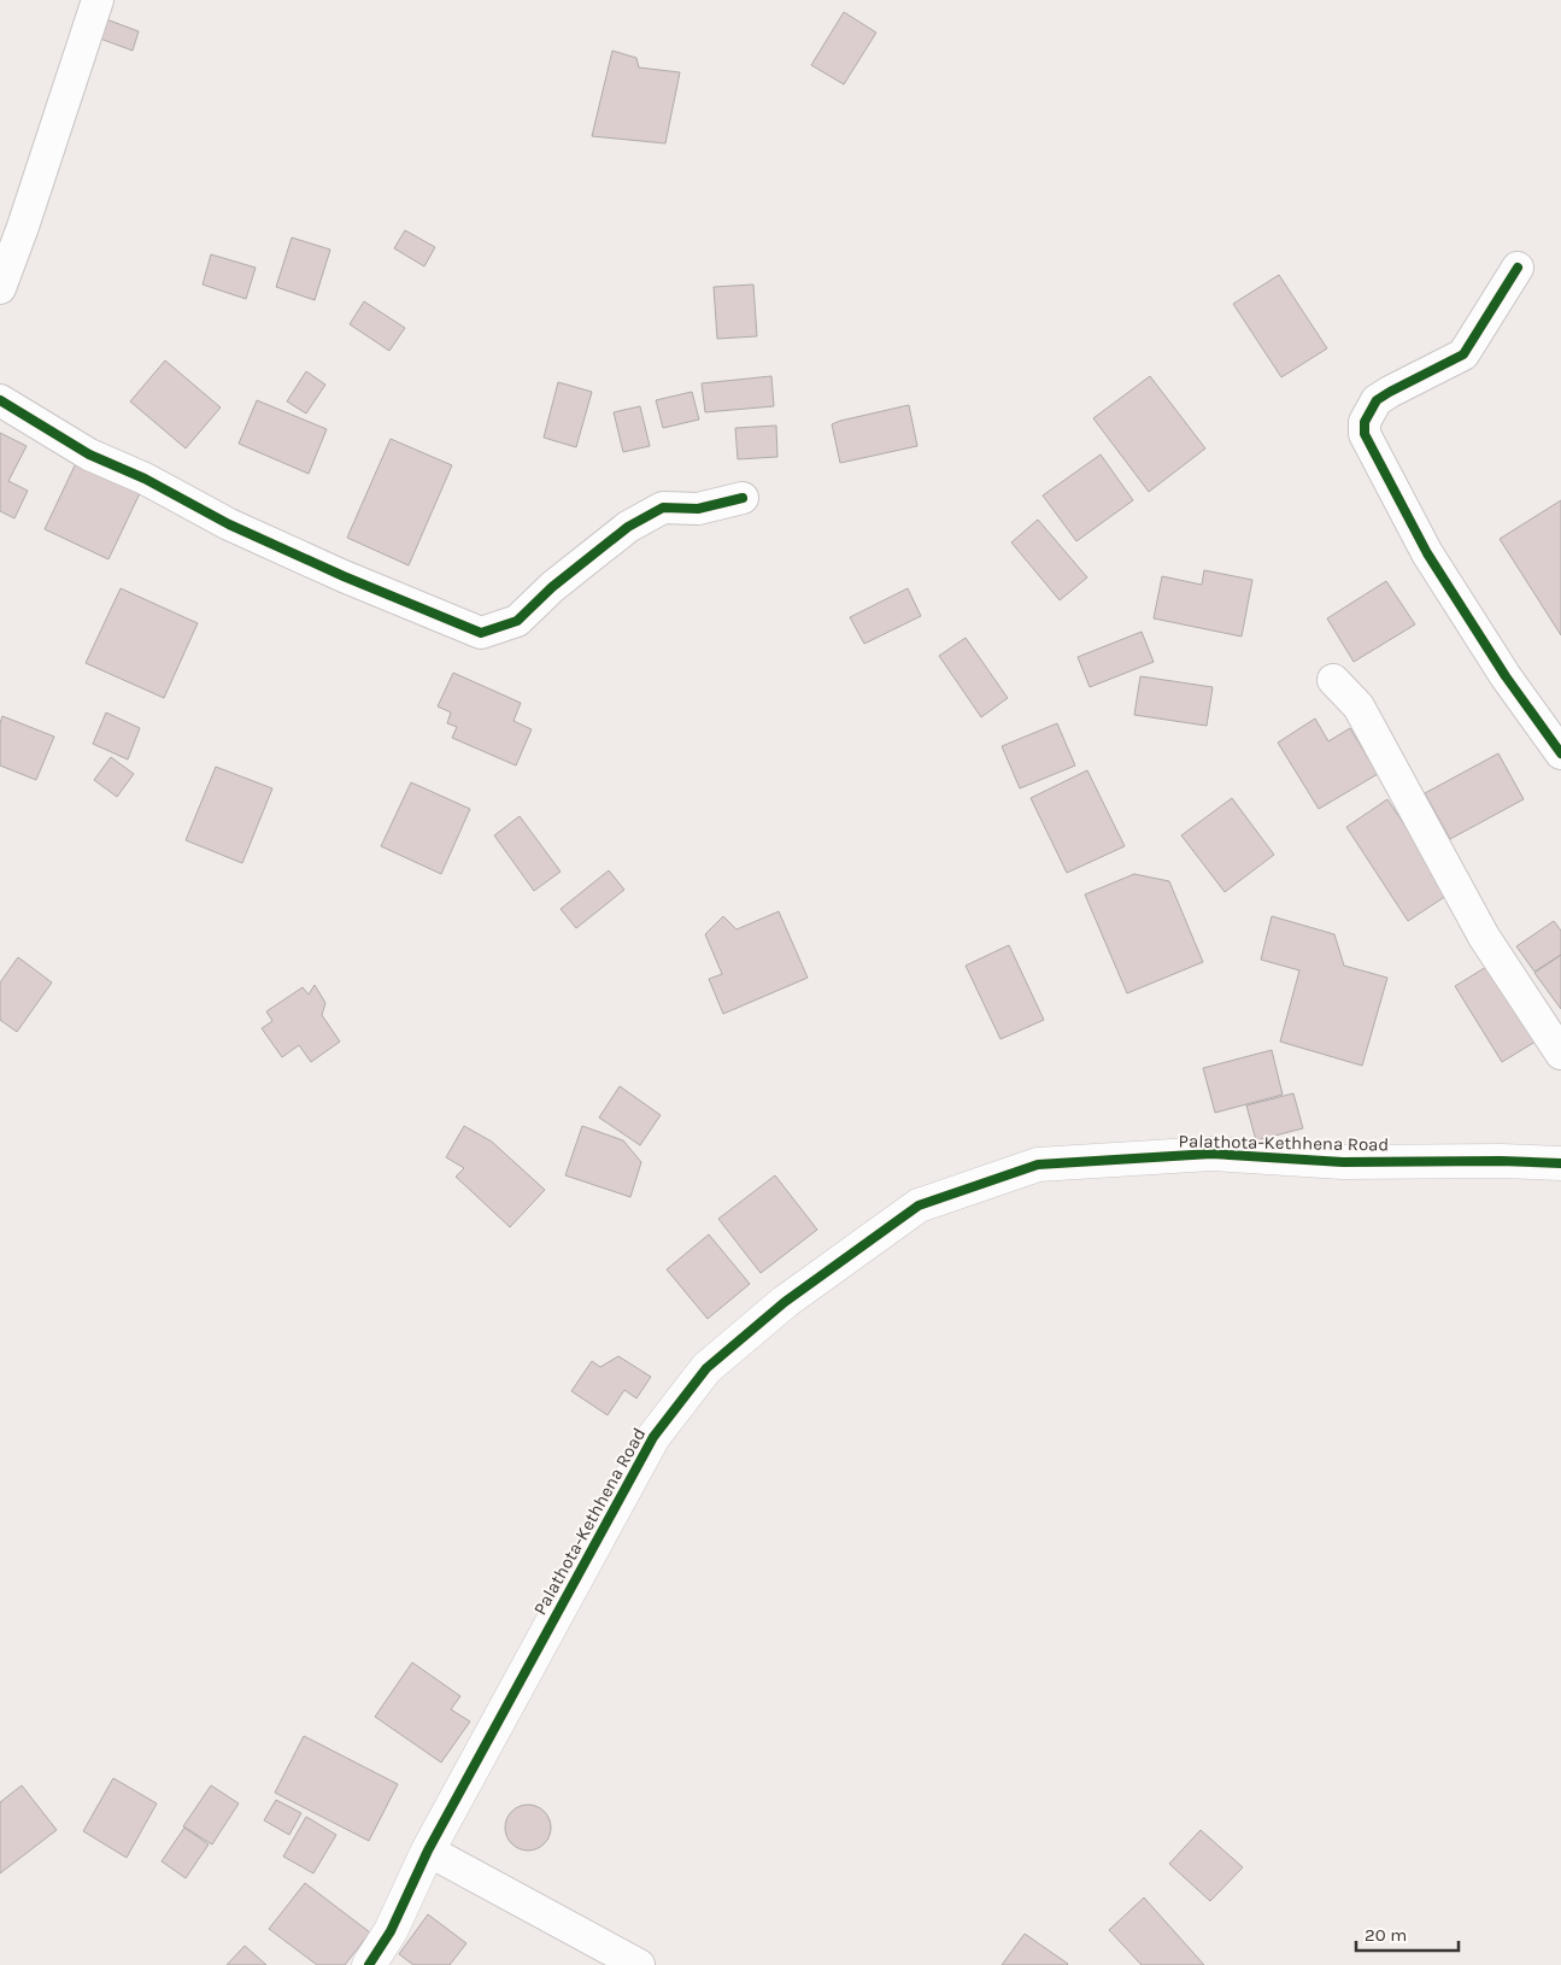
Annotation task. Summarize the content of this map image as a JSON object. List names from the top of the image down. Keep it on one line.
{"streets":{"street":["Palathota-Kethhena Road"]},"scale_bar":"20 m"}
